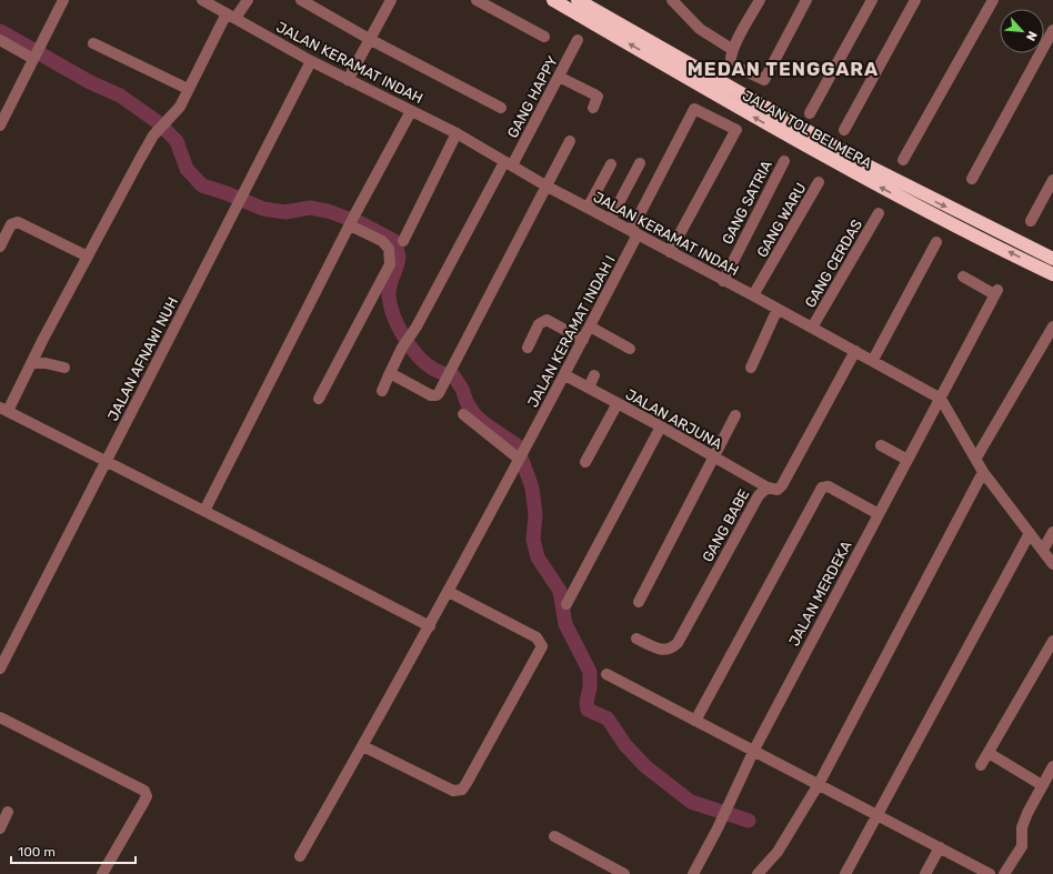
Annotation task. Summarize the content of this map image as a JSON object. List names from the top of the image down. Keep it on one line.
{"streets":{"highway":["JALAN TOL BELMERA"],"street":["JALAN KERAMAT INDAH","GANG HAPPY","GANG SATRIA","GANG WARU","GANG CERDAS","JALAN KERAMAT INDAH I","JALAN AFNAWI NUH","JALAN ARJUNA","GANG BABE","JALAN MERDEKA"]},"crossings":[["JALAN KERAMAT INDAH","GANG HAPPY"],["JALAN KERAMAT INDAH","GANG SATRIA"],["JALAN KERAMAT INDAH","GANG WARU"],["JALAN KERAMAT INDAH","GANG CERDAS"],["JALAN KERAMAT INDAH","JALAN KERAMAT INDAH I"],["JALAN KERAMAT INDAH","JALAN AFNAWI NUH"],["JALAN KERAMAT INDAH","GANG BABE"],["JALAN KERAMAT INDAH","JALAN MERDEKA"],["JALAN KERAMAT INDAH I","JALAN ARJUNA"],["JALAN ARJUNA","GANG BABE"]],"districts":["MEDAN TENGGARA"],"scale_bar":"100 m","north":"bottom right"}
